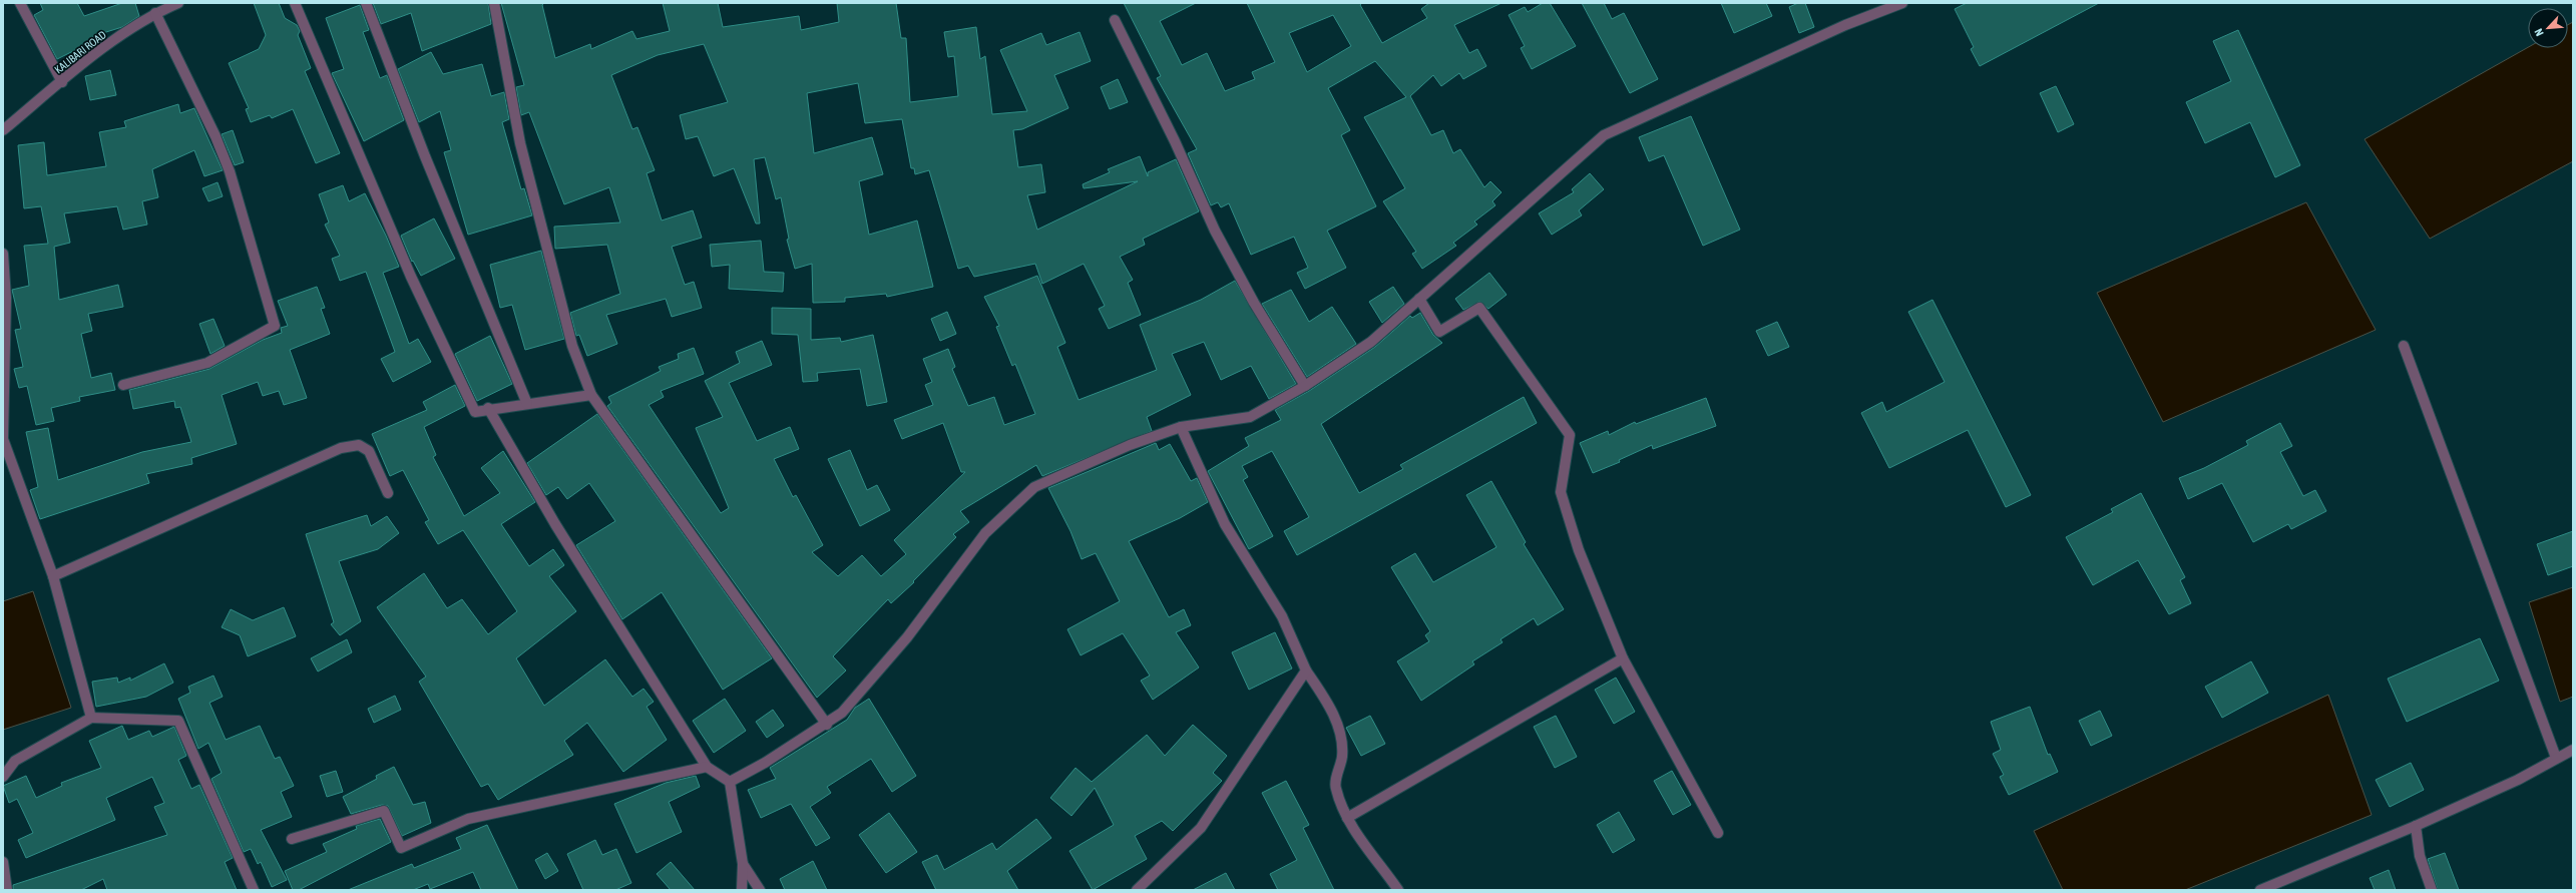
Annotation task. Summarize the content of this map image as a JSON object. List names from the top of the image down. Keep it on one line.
{"streets":{"street":["KALIBARI ROAD"]},"north":"bottom left"}
